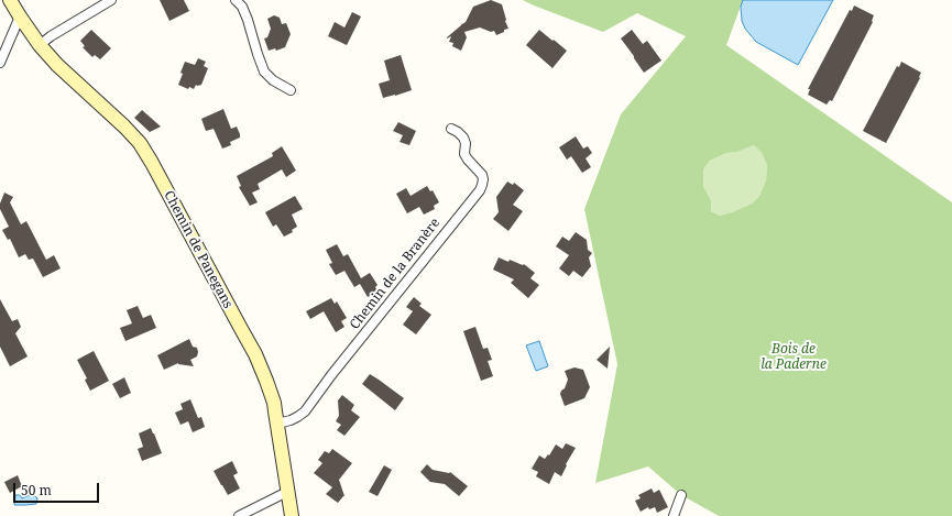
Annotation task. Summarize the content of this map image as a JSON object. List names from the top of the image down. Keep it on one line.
{"streets":{"street":["Chemin de Panegans","Chemin de la Branère"]},"crossings":[["Chemin de Panegans","Chemin de la Branère"]],"parks":["Bois de la Paderne"],"scale_bar":"50 m"}
